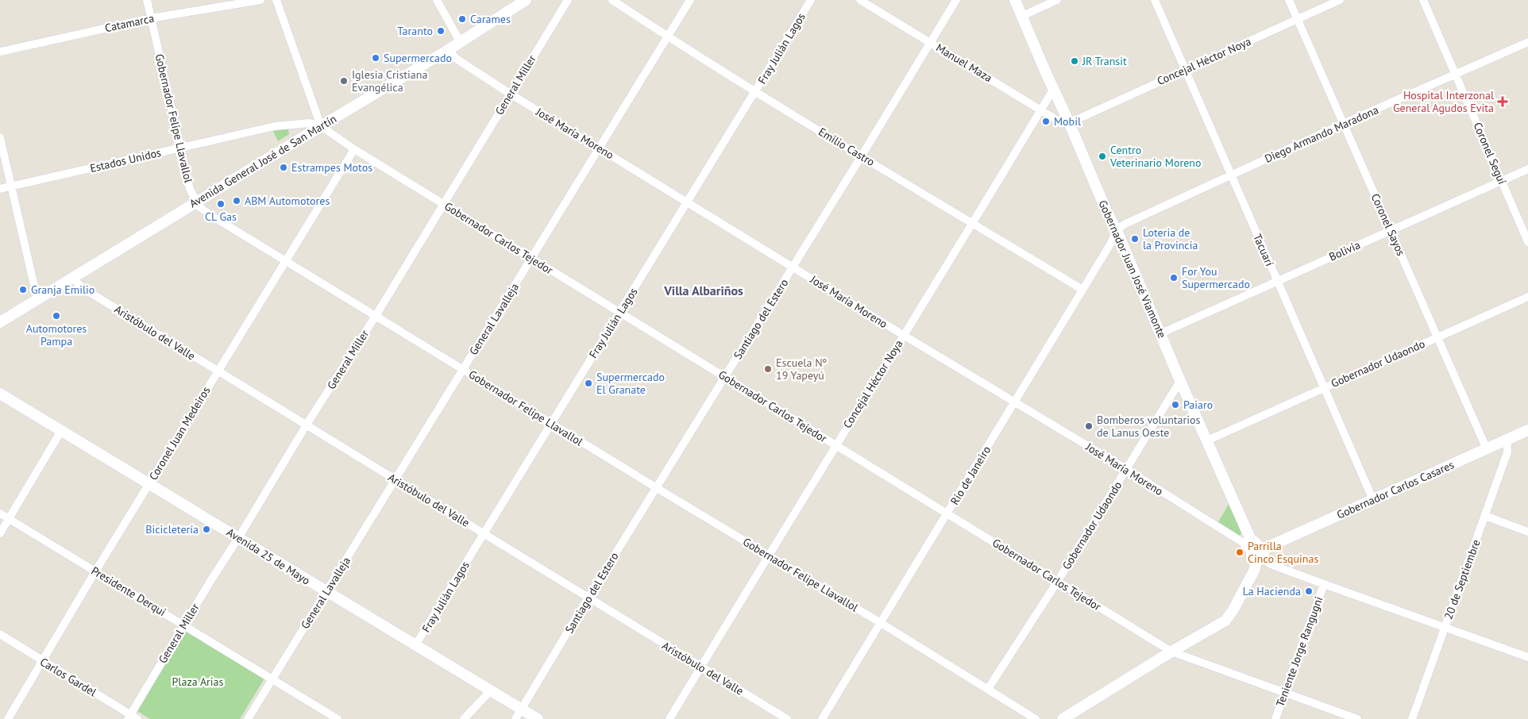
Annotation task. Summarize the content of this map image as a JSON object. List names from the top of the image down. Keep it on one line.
{"streets":{"main road":["Avenida General José de San Martín","Gobernador Juan José Viamonte","Gobernador Carlos Casares","Avenida 25 de Mayo"],"street":["Catamarca","Fray Julián Lagos","Concejal Héctor Noya","Manuel Maza","General Miller","Gobernador Felipe Llavallol","José María Moreno","Diego Armando Maradona","Emilio Castro","Coronel Seguí","Estados Unidos","Coronel Sayos","Gobernador Carlos Tejedor","Tacuarí","Bolivia","General Lavalleja","Santiago del Estero","Aristóbulo del Valle","Gobernador Udaondo","Coronel Juan Medeiros","Río de Janeiro","20 de Septiembre","Presidente Derqui","Teniente Jorge Rangugni","Carlos Gardel"]},"crossings":[["Catamarca","Gobernador Felipe Llavallol"],["Fray Julián Lagos","Gobernador Felipe Llavallol"],["Fray Julián Lagos","José María Moreno"],["Fray Julián Lagos","Emilio Castro"],["Fray Julián Lagos","Gobernador Carlos Tejedor"],["Fray Julián Lagos","Aristóbulo del Valle"],["Fray Julián Lagos","Avenida 25 de Mayo"],["Concejal Héctor Noya","Manuel Maza"],["Concejal Héctor Noya","Gobernador Felipe Llavallol"],["Concejal Héctor Noya","José María Moreno"],["Concejal Héctor Noya","Emilio Castro"],["Concejal Héctor Noya","Coronel Sayos"],["Concejal Héctor Noya","Gobernador Carlos Tejedor"],["Concejal Héctor Noya","Tacuarí"],["Concejal Héctor Noya","Gobernador Juan José Viamonte"],["Concejal Héctor Noya","Aristóbulo del Valle"],["Manuel Maza","Gobernador Juan José Viamonte"],["Manuel Maza","Santiago del Estero"],["General Miller","Gobernador Felipe Llavallol"],["General Miller","José María Moreno"],["General Miller","Gobernador Carlos Tejedor"],["General Miller","Aristóbulo del Valle"],["General Miller","Avenida 25 de Mayo"],["General Miller","Presidente Derqui"],["General Miller","Carlos Gardel"],["Gobernador Felipe Llavallol","Estados Unidos"],["Gobernador Felipe Llavallol","Avenida General José de San Martín"],["Gobernador Felipe Llavallol","General Lavalleja"],["Gobernador Felipe Llavallol","Santiago del Estero"],["Gobernador Felipe Llavallol","Gobernador Udaondo"],["Gobernador Felipe Llavallol","Coronel Juan Medeiros"],["Gobernador Felipe Llavallol","Río de Janeiro"],["José María Moreno","Avenida General José de San Martín"],["José María Moreno","Gobernador Juan José Viamonte"],["José María Moreno","General Lavalleja"],["José María Moreno","Santiago del Estero"],["José María Moreno","Gobernador Udaondo"],["José María Moreno","Río de Janeiro"],["José María Moreno","Gobernador Carlos Casares"],["José María Moreno","20 de Septiembre"],["José María Moreno","Teniente Jorge Rangugni"],["Diego Armando Maradona","Coronel Seguí"],["Diego Armando Maradona","Coronel Sayos"],["Diego Armando Maradona","Tacuarí"],["Diego Armando Maradona","Gobernador Juan José Viamonte"],["Diego Armando Maradona","Río de Janeiro"],["Emilio Castro","General Lavalleja"],["Emilio Castro","Santiago del Estero"],["Emilio Castro","Río de Janeiro"],["Coronel Seguí","Bolivia"],["Estados Unidos","Avenida General José de San Martín"],["Estados Unidos","Gobernador Carlos Tejedor"],["Avenida General José de San Martín","Gobernador Carlos Tejedor"],["Avenida General José de San Martín","Aristóbulo del Valle"],["Coronel Sayos","Bolivia"],["Coronel Sayos","Gobernador Udaondo"],["Coronel Sayos","Gobernador Carlos Casares"],["Gobernador Carlos Tejedor","General Lavalleja"],["Gobernador Carlos Tejedor","Santiago del Estero"],["Gobernador Carlos Tejedor","Gobernador Udaondo"],["Gobernador Carlos Tejedor","Coronel Juan Medeiros"],["Gobernador Carlos Tejedor","Río de Janeiro"],["Gobernador Carlos Tejedor","Teniente Jorge Rangugni"],["Tacuarí","Bolivia"],["Tacuarí","Gobernador Udaondo"],["Tacuarí","Gobernador Carlos Casares"],["Bolivia","Gobernador Juan José Viamonte"],["Gobernador Juan José Viamonte","Gobernador Udaondo"],["Gobernador Juan José Viamonte","Río de Janeiro"],["Gobernador Juan José Viamonte","Gobernador Carlos Casares"],["General Lavalleja","Aristóbulo del Valle"],["General Lavalleja","Avenida 25 de Mayo"],["General Lavalleja","Presidente Derqui"],["Santiago del Estero","Aristóbulo del Valle"],["Santiago del Estero","Avenida 25 de Mayo"],["Aristóbulo del Valle","Coronel Juan Medeiros"],["Coronel Juan Medeiros","Avenida 25 de Mayo"],["Coronel Juan Medeiros","Presidente Derqui"],["Coronel Juan Medeiros","Carlos Gardel"],["Gobernador Carlos Casares","20 de Septiembre"]],"districts":["Villa Albariños"],"parks":["Plaza Arias"],"places":{"other":["Carames","Taranto","Supermercado","JR Transit","Iglesia Cristiana Evangélica","Mobil","Centro Veterinario Moreno","Estrampes Motos","ABM Automotores","CL Gas","Loteria de la Provincia","For You Supermercado","Granja Emilio","Automotores Pampa","Escuela Nº 19 Yapeyú","Supermercado El Granate","Paiaro","Bomberos voluntarios de Lanus Oeste","Bicicletería","Parrilla Cinco Esquinas","La Hacienda"],"health":["Hospital Interzonal General Agudos Evita"]}}
